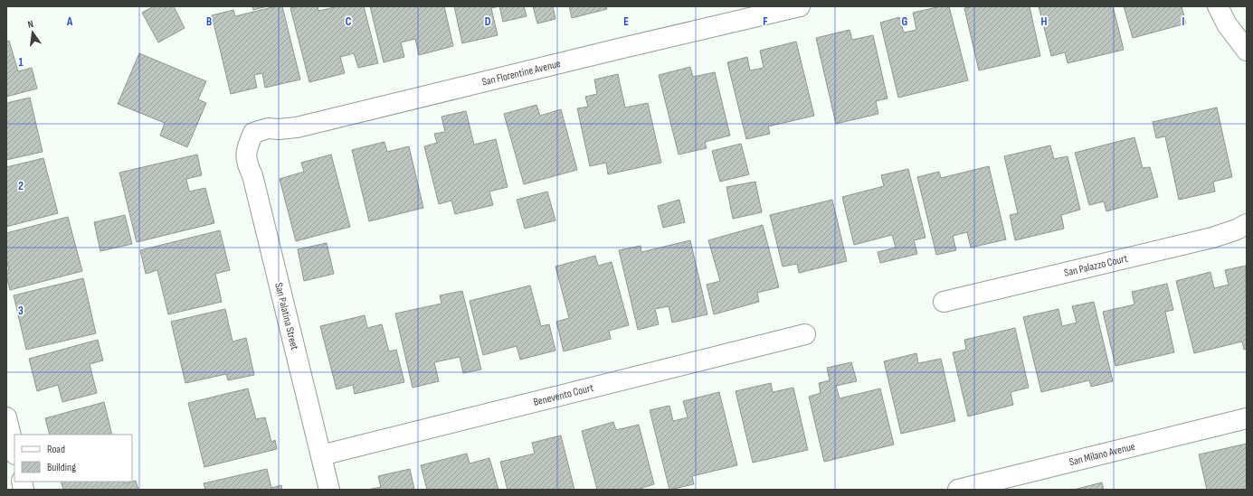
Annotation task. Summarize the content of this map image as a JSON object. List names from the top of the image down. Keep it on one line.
{"streets":{"street":["San Florentine Avenue","San Palazzo Court","San Palatina Street","Benevento Court","San Milano Avenue"]},"crossings":[["San Florentine Avenue","San Palatina Street"],["San Palatina Street","Benevento Court"]],"legend":["Road","Building"],"north":"top","grid":{"columns":["A","B","C","D","E","F","G","H","I"],"rows":["1","2","3"]}}
